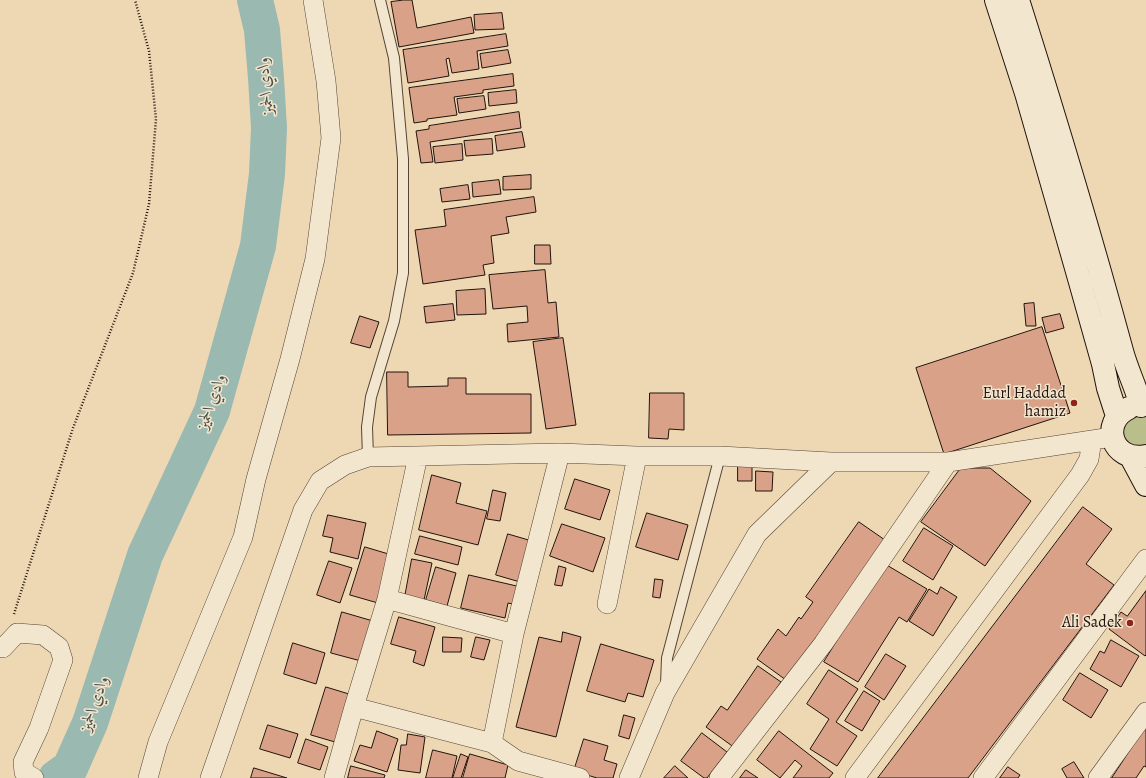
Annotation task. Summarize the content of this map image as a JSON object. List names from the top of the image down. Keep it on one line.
{"water":["وادي الحميز"],"places":["Eurl Haddad hamiz","Ali Sadek"]}
